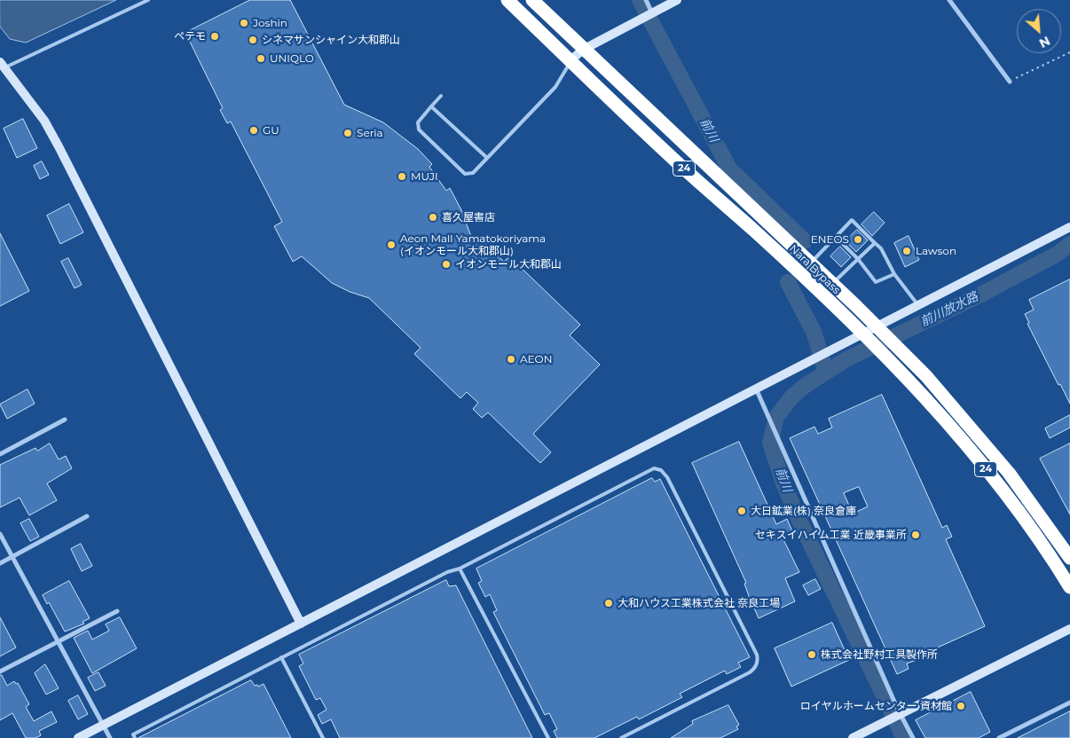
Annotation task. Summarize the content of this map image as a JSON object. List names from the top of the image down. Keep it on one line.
{"streets":{"highway":["24","Nara Bypass"]},"water":["前川","前川放水路"],"places":["Joshin","ペテモ","シネマサンシャイン大和郡山","UNIQLO","GU","Seria","MUJI","喜久屋書店","ENEOS","Aeon Mall Yamatokoriyama (イオンモール大和郡山)","Lawson","イオンモール大和郡山","AEON","大日鉱業(株) 奈良倉庫","セキスイハイム工業 近畿事業所","大和ハウス工業株式会社 奈良工場","株式会社野村工具製作所","ロイヤルホームセンター 資材館"],"north":"bottom right"}
